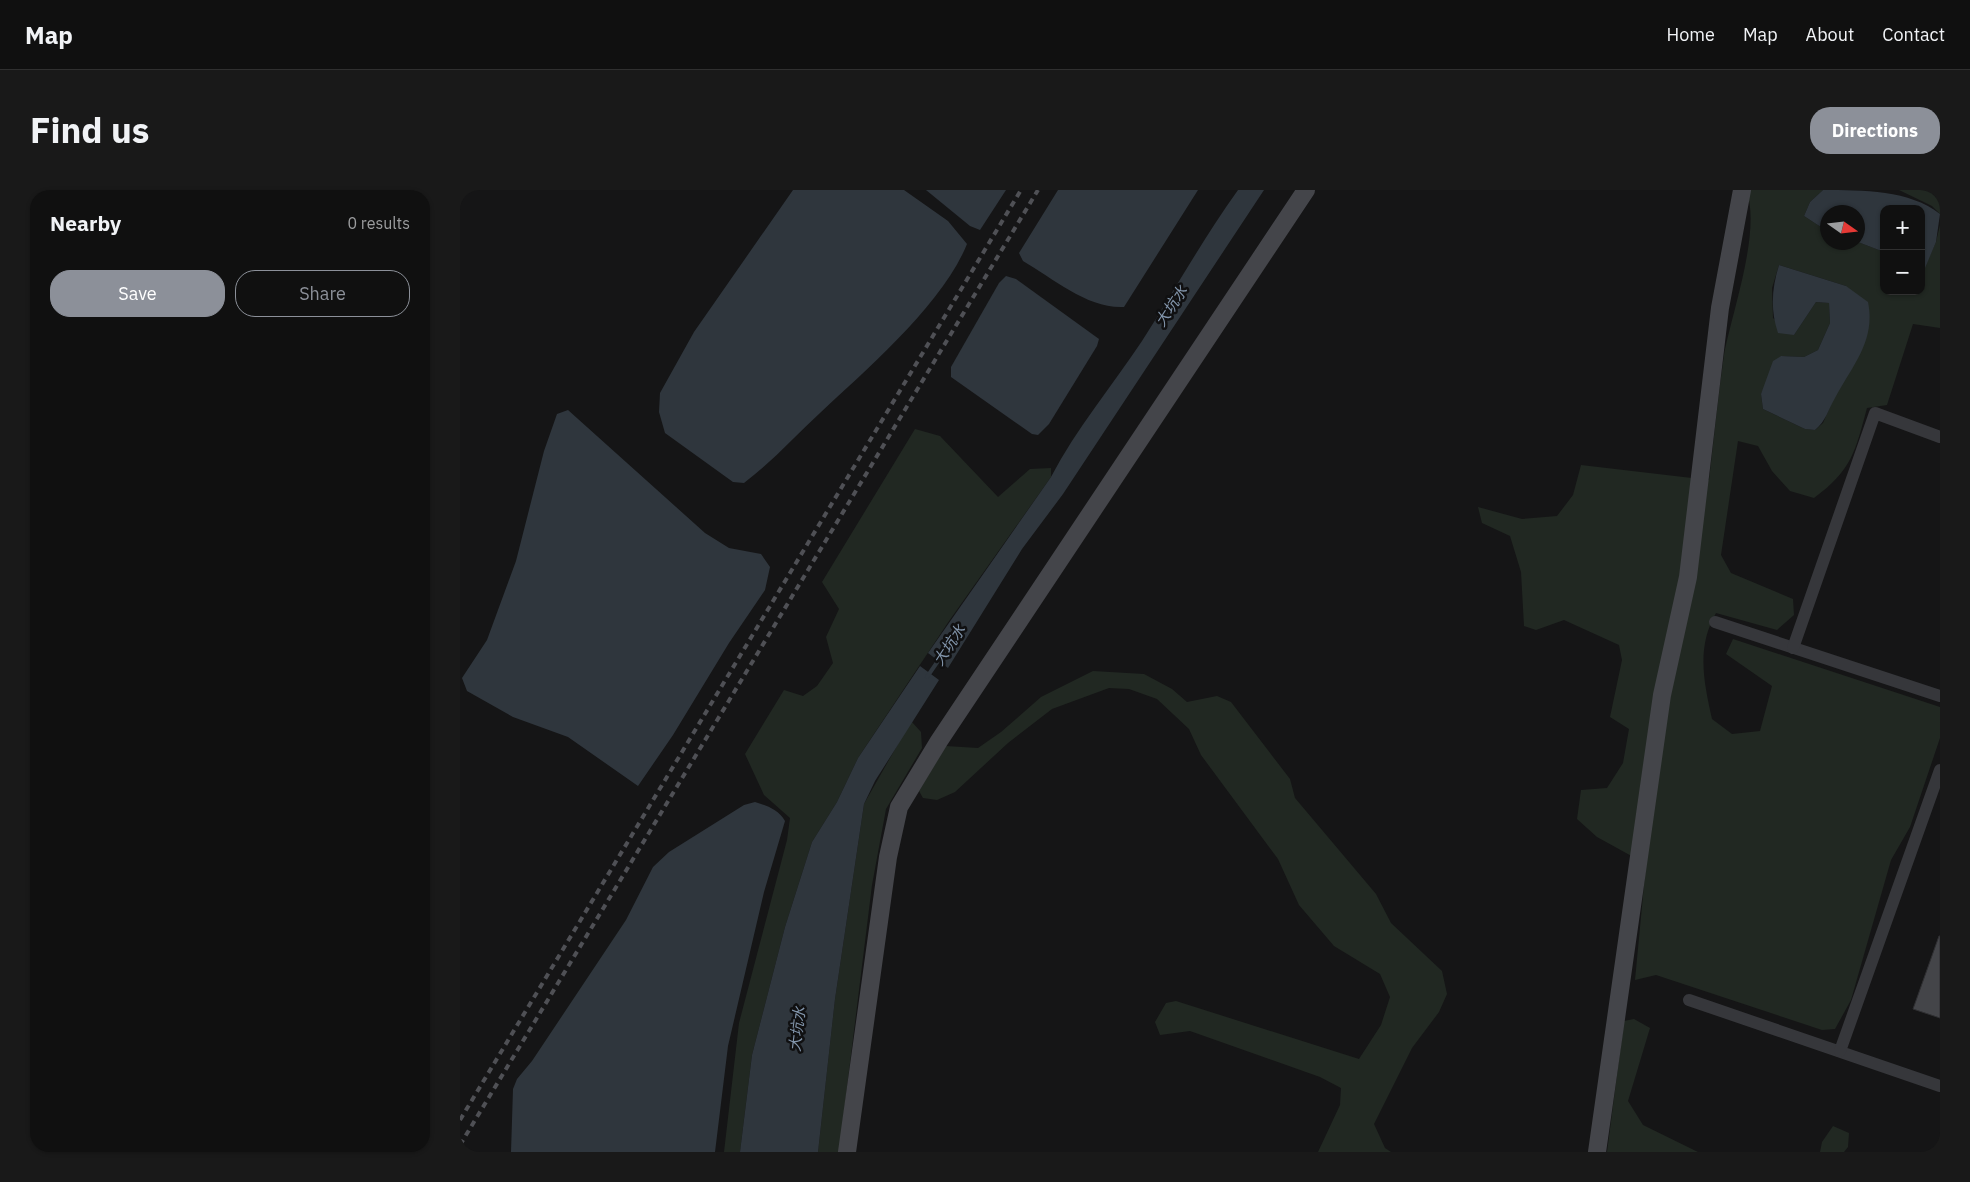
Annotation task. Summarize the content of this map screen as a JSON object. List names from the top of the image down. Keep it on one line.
{"water":["大坑水"],"north":"right","page":{"header":"Map","nav":["Home","Map","About","Contact"],"title":"Find us","buttons":["Directions",["Save","Share"]],"heading":["Nearby","0 results"],"map_buttons":["+","−"]}}
